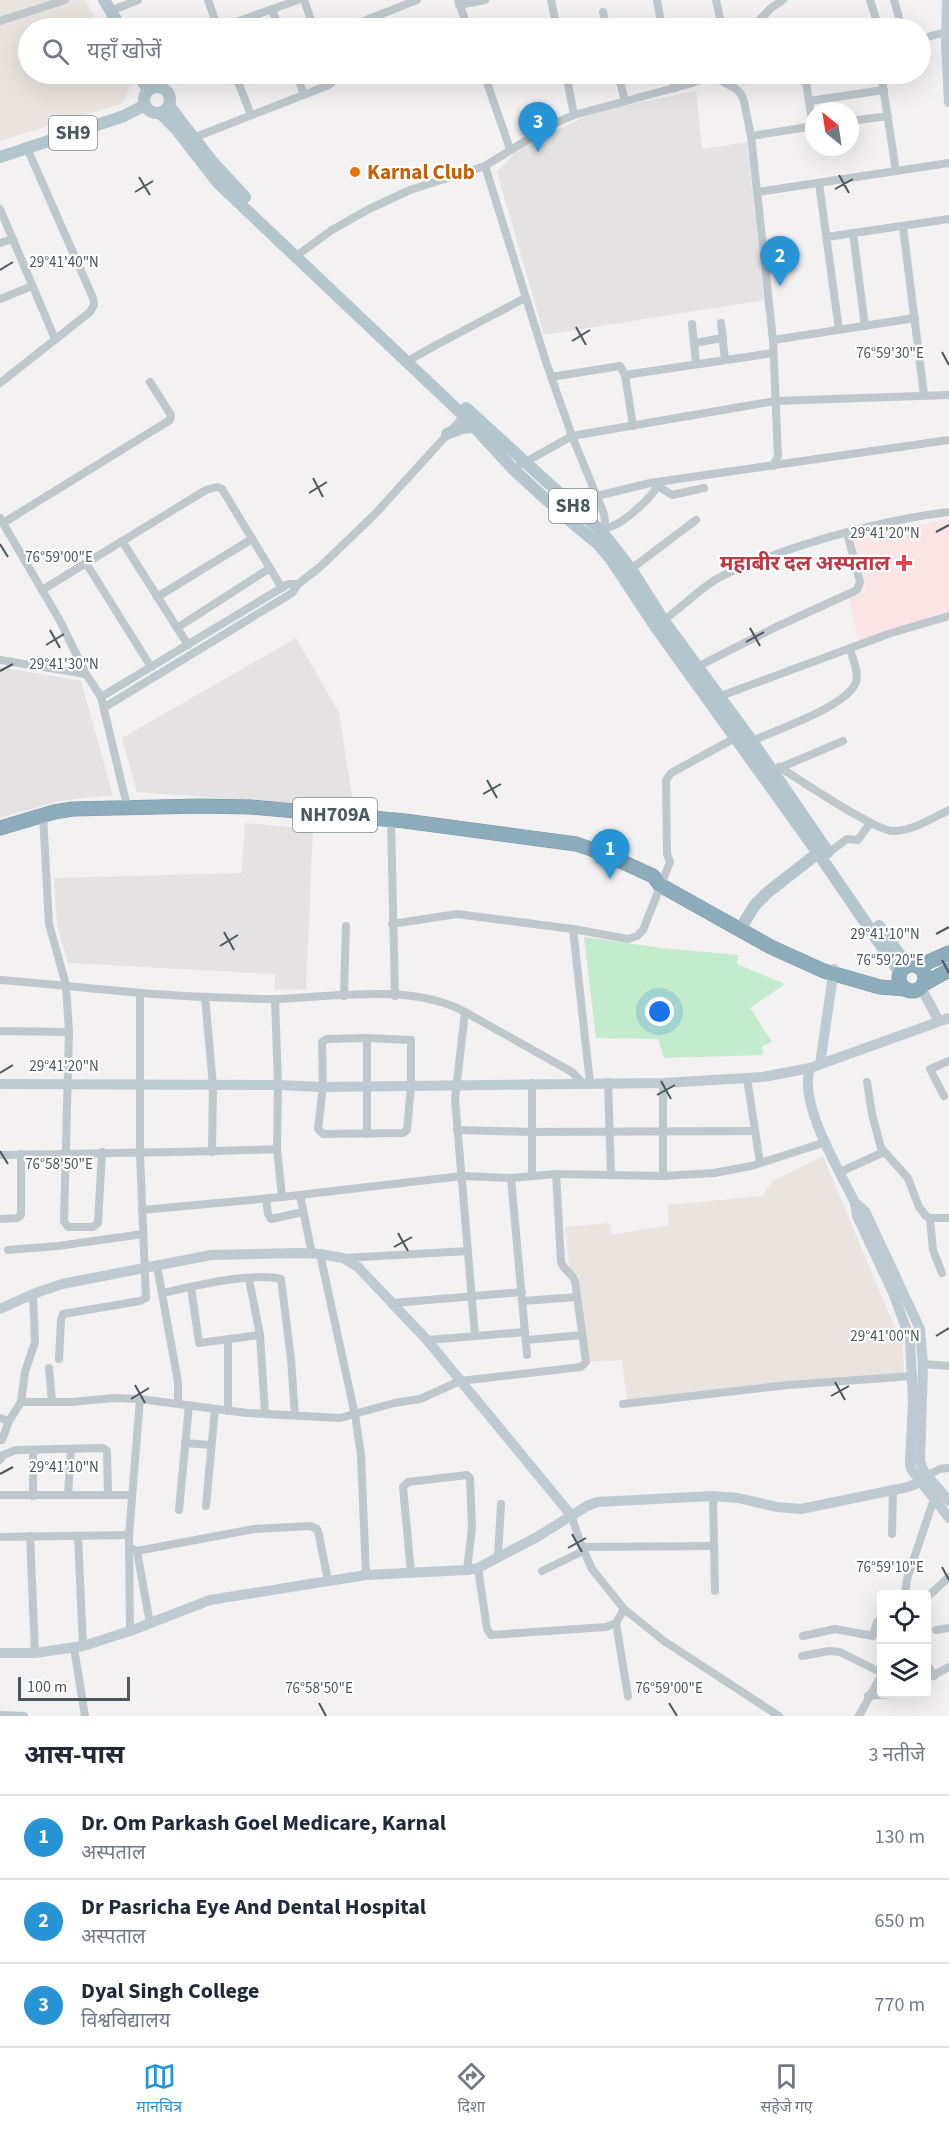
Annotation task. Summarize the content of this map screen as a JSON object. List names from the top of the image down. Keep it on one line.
{"streets":{"highway":["NH709A"],"main road":["SH9","SH8"]},"crossings":[["SH9","SH8"],["SH8","NH709A"]],"places":{"other":["Karnal Club"],"health":["महाबीर दल अस्पताल"]},"scale_bar":"100 m","north":"top left","page":{"search":"यहाँ खोजें","pins":["3","2","1"],"scale":"100 m","heading":["आस-पास","3 नतीजे"],"list":[{"mark":"1","name":"Dr. Om Parkash Goel Medicare, Karnal","note":"अस्पताल","value":"130 m"},{"mark":"2","name":"Dr Pasricha Eye And Dental Hospital","note":"अस्पताल","value":"650 m"},{"mark":"3","name":"Dyal Singh College","note":"विश्वविद्यालय","value":"770 m"}],"nav":["मानचित्र","दिशा","सहेजे गए"]},"coordinates":["29°41'40\"N","76°59'30\"E","29°41'20\"N","76°59'00\"E","29°41'30\"N","29°41'10\"N","76°59'20\"E","76°58'50\"E","29°41'00\"N","76°59'10\"E"]}
